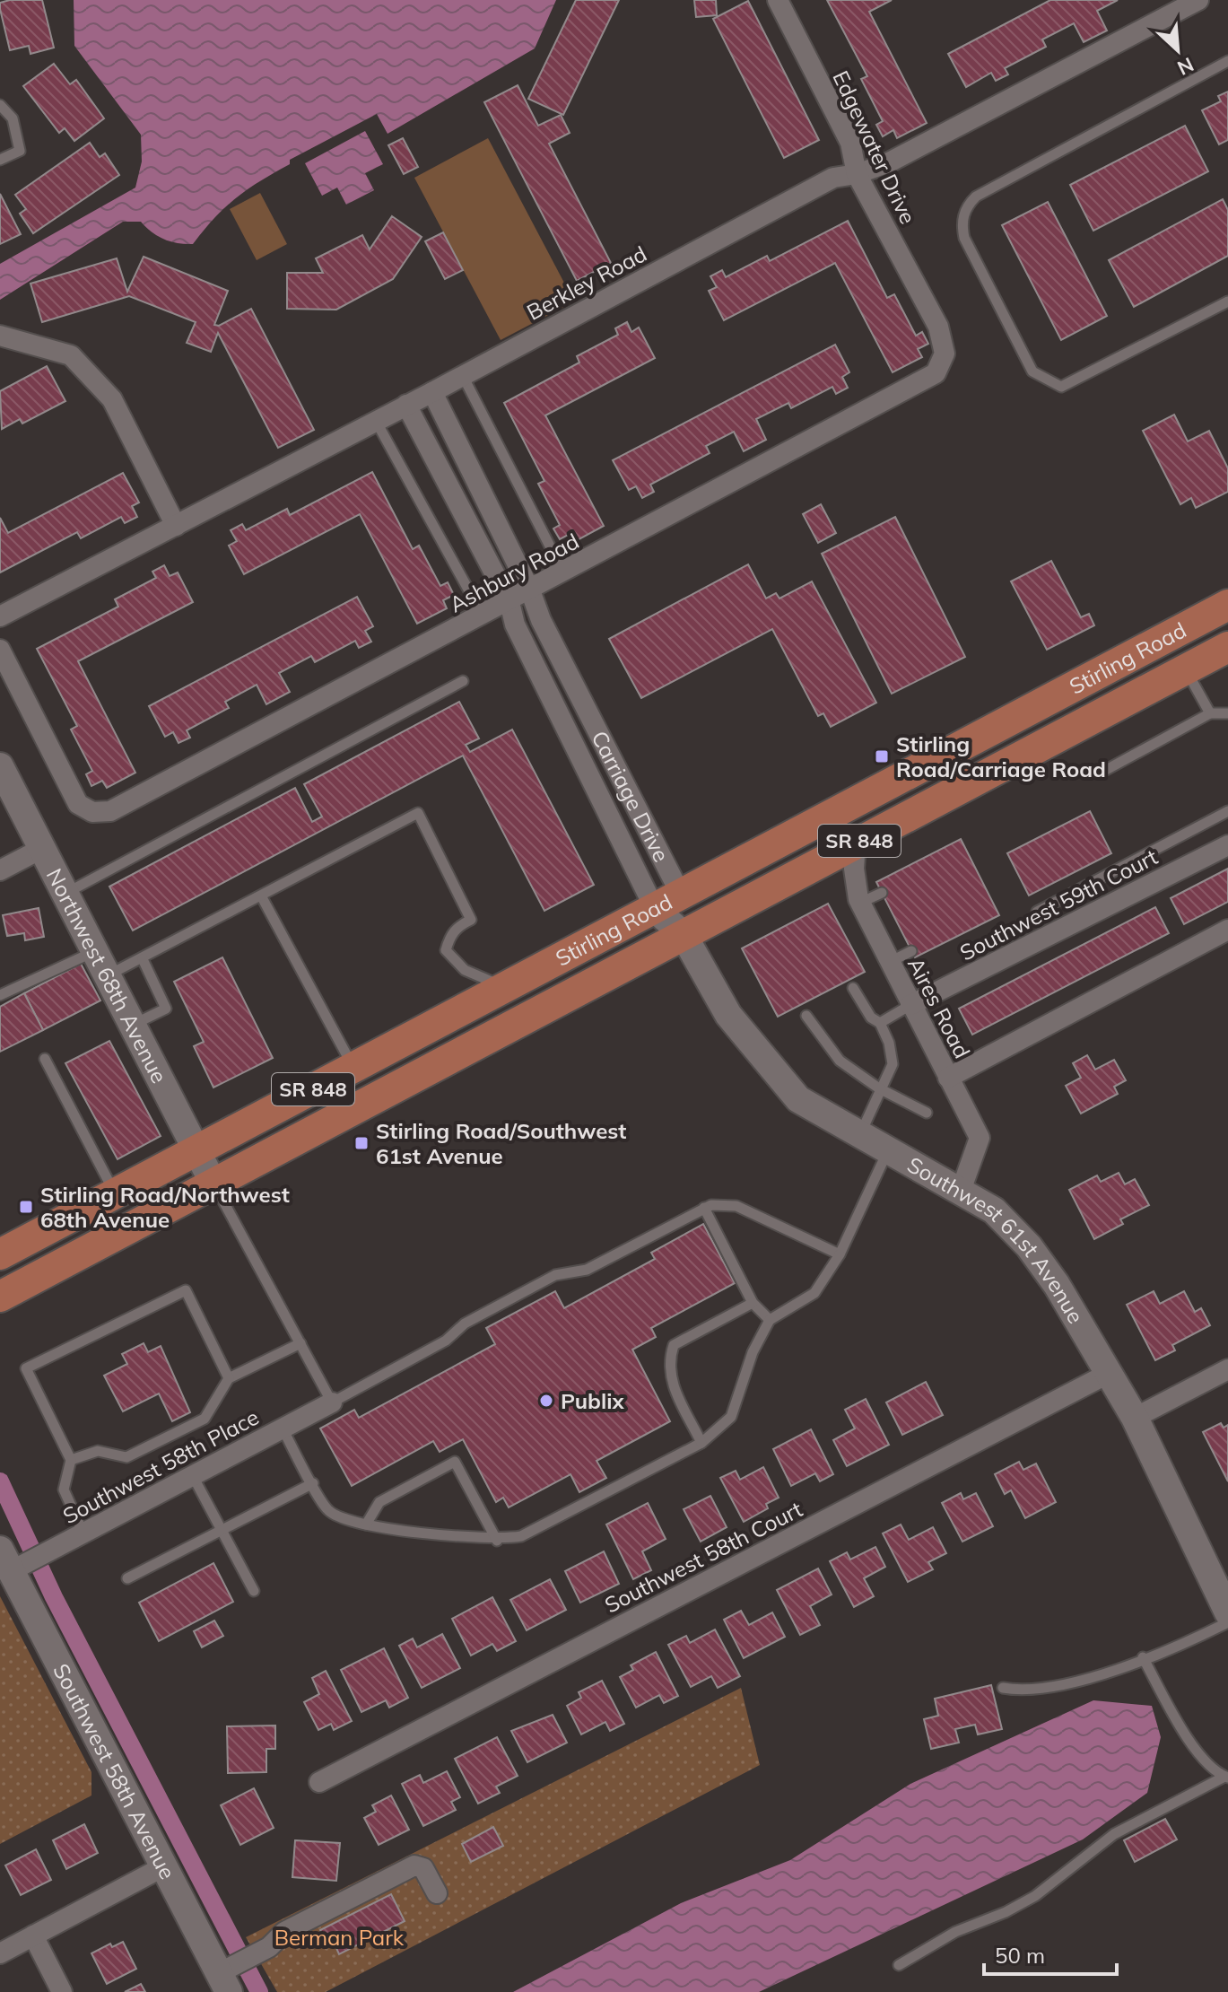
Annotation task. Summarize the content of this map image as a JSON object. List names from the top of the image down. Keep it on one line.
{"streets":{"main road":["Stirling Road","SR 848"],"street":["Edgewater Drive","Berkley Road","Ashbury Road","Carriage Drive","Southwest 59th Court","Northwest 68th Avenue","Aires Road","Southwest 61st Avenue","Southwest 58th Place","Southwest 58th Court","Southwest 58th Avenue"]},"crossings":[["Edgewater Drive","Berkley Road"],["Edgewater Drive","Ashbury Road"],["Berkley Road","Carriage Drive"],["Ashbury Road","Carriage Drive"],["Stirling Road","Carriage Drive"],["Stirling Road","Northwest 68th Avenue"],["Stirling Road","Aires Road"],["Stirling Road","Southwest 61st Avenue"],["Carriage Drive","Southwest 61st Avenue"],["Southwest 59th Court","Aires Road"],["Aires Road","Southwest 61st Avenue"],["Southwest 61st Avenue","Southwest 58th Court"],["Southwest 58th Place","Southwest 58th Avenue"]],"parks":["Berman Park"],"places":{"transit":["Stirling Road/Carriage Road","Stirling Road/Southwest 61st Avenue","Stirling Road/Northwest 68th Avenue"],"other":["Publix"]},"scale_bar":"50 m","north":"bottom right"}
